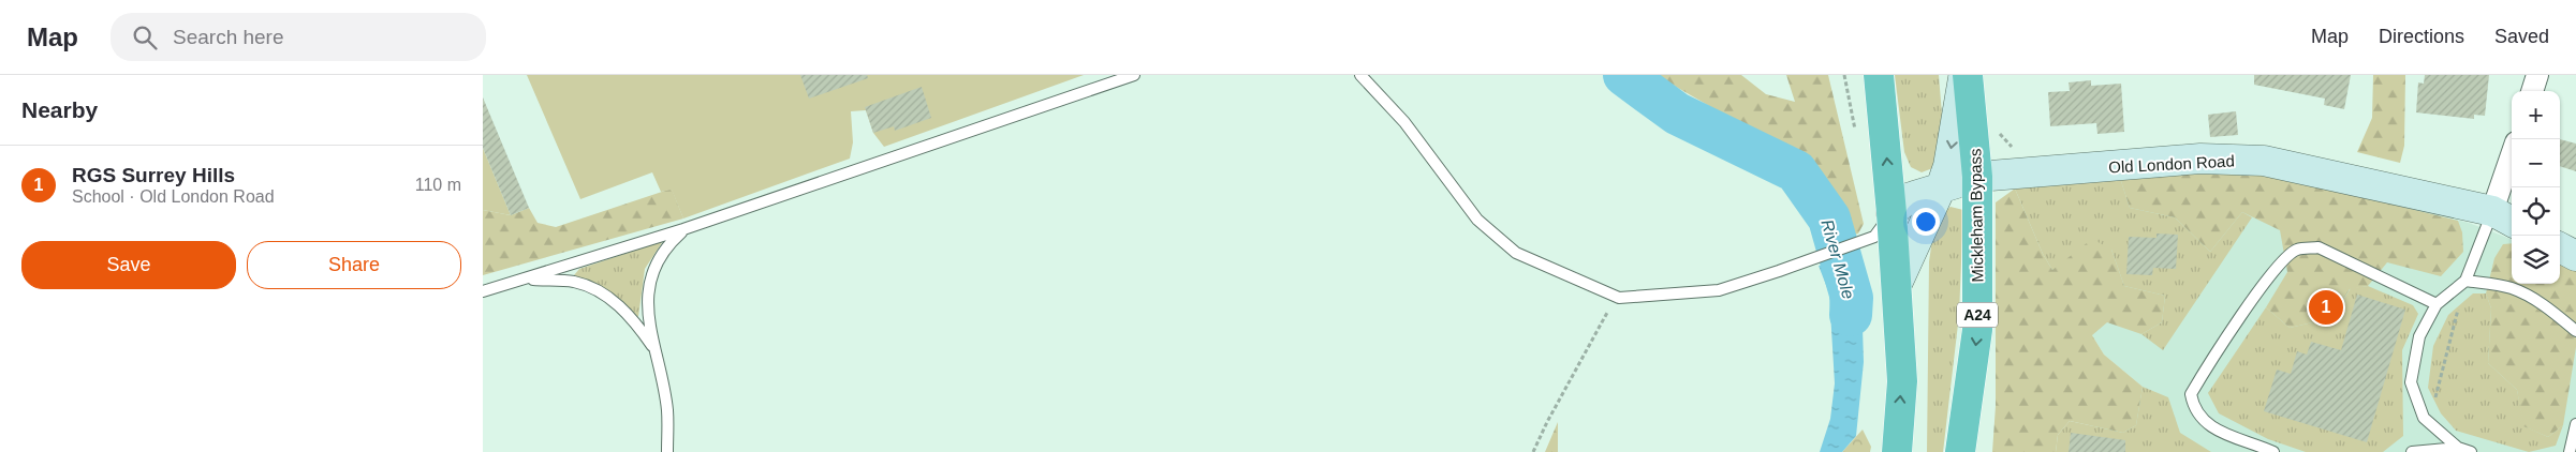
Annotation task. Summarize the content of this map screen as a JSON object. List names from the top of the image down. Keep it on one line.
{"streets":{"highway":["Mickleham Bypass","A24"],"main road":["Old London Road"]},"crossings":[["Old London Road","Mickleham Bypass"]],"water":["River Mole"],"page":{"header":"Map","search":"Search here","nav":["Map","Directions","Saved"],"heading":"Nearby","map_buttons":["+","−"],"list":[{"mark":"1","name":"RGS Surrey Hills","note":"School · Old London Road","value":"110 m"}],"buttons":["Save","Share"],"pins":"1"}}
